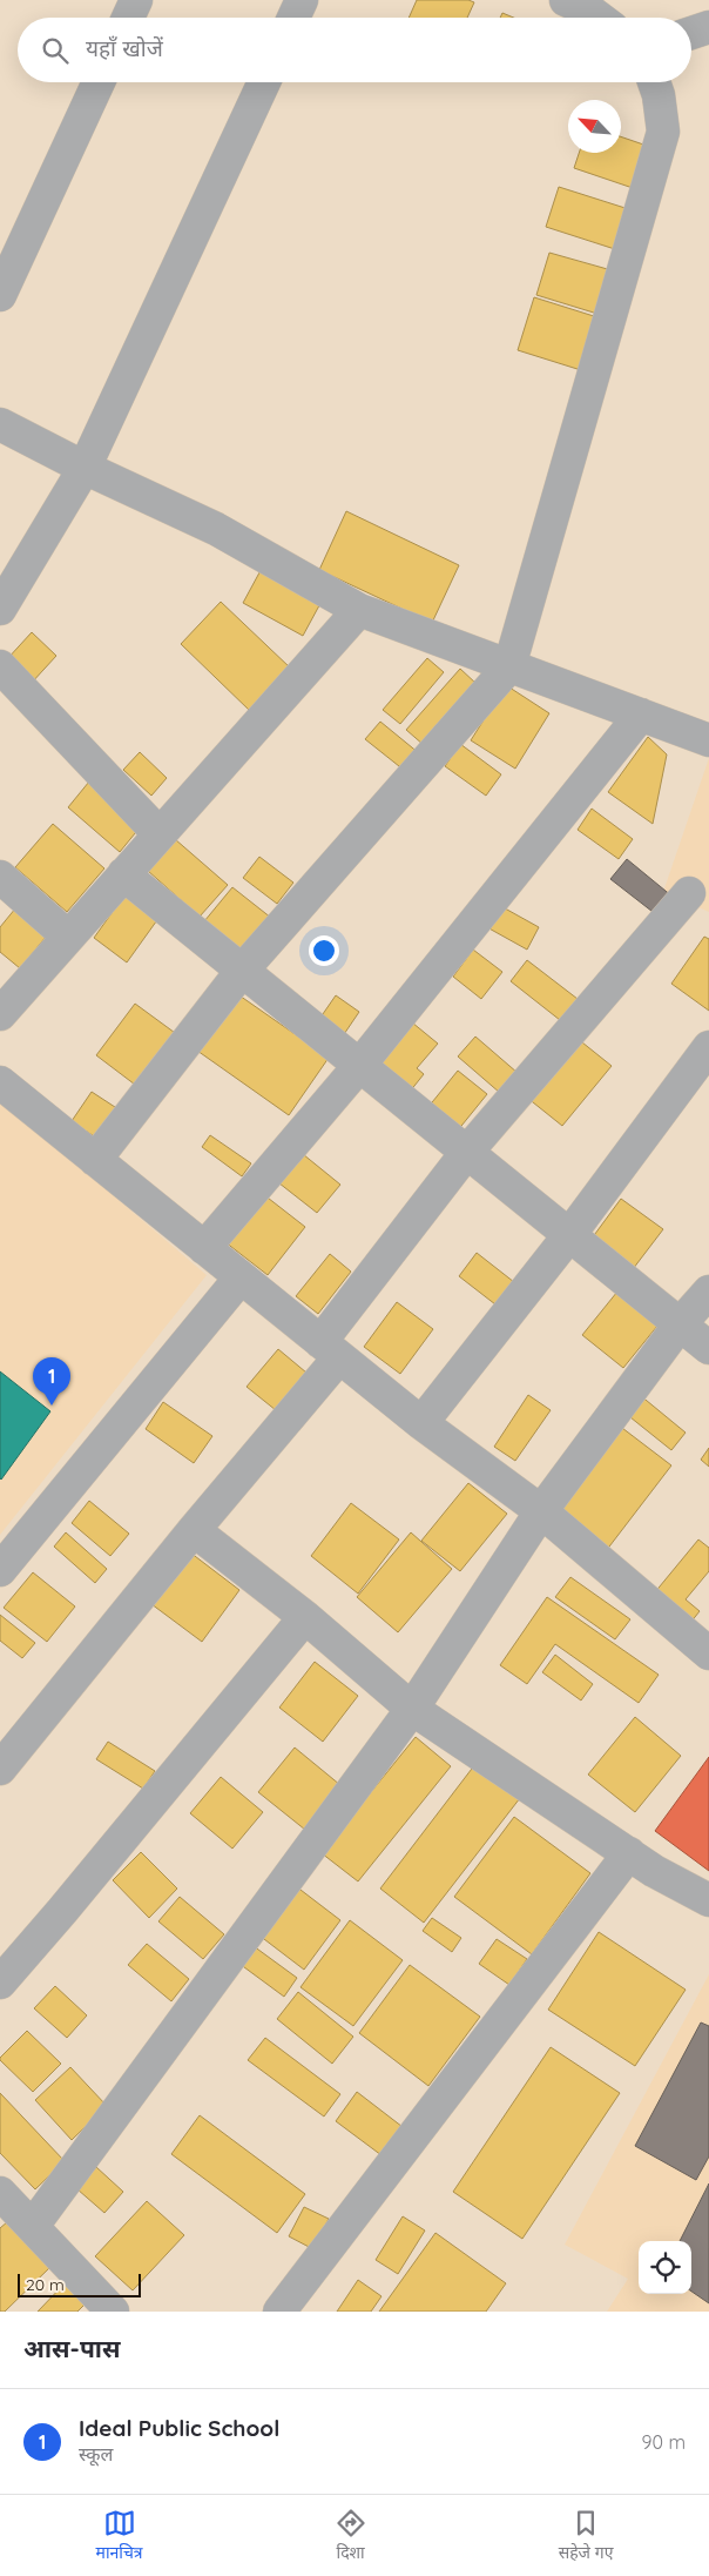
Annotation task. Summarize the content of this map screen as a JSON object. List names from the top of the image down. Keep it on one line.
{"scale_bar":"20 m","north":"top left","page":{"search":"यहाँ खोजें","pins":"1","scale":"20 m","heading":"आस-पास","list":[{"mark":"1","name":"Ideal Public School","note":"स्कूल","value":"90 m"}],"nav":["मानचित्र","दिशा","सहेजे गए"]}}
